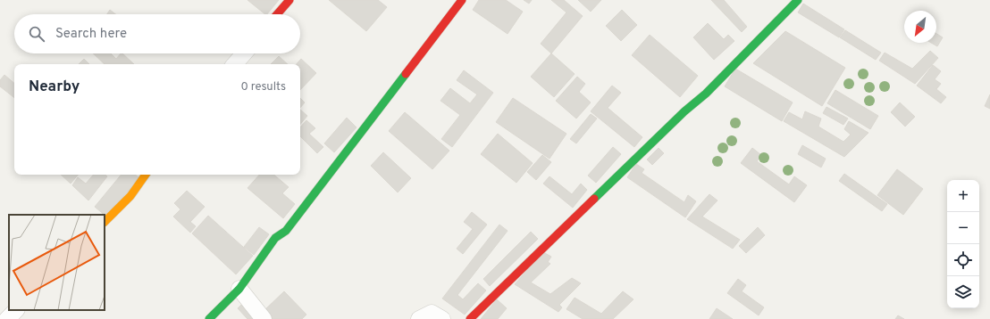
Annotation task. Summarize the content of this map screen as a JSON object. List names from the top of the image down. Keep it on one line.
{"north":"bottom left","page":{"search":"Search here","heading":["Nearby","0 results"],"map_buttons":["+","−"]}}
